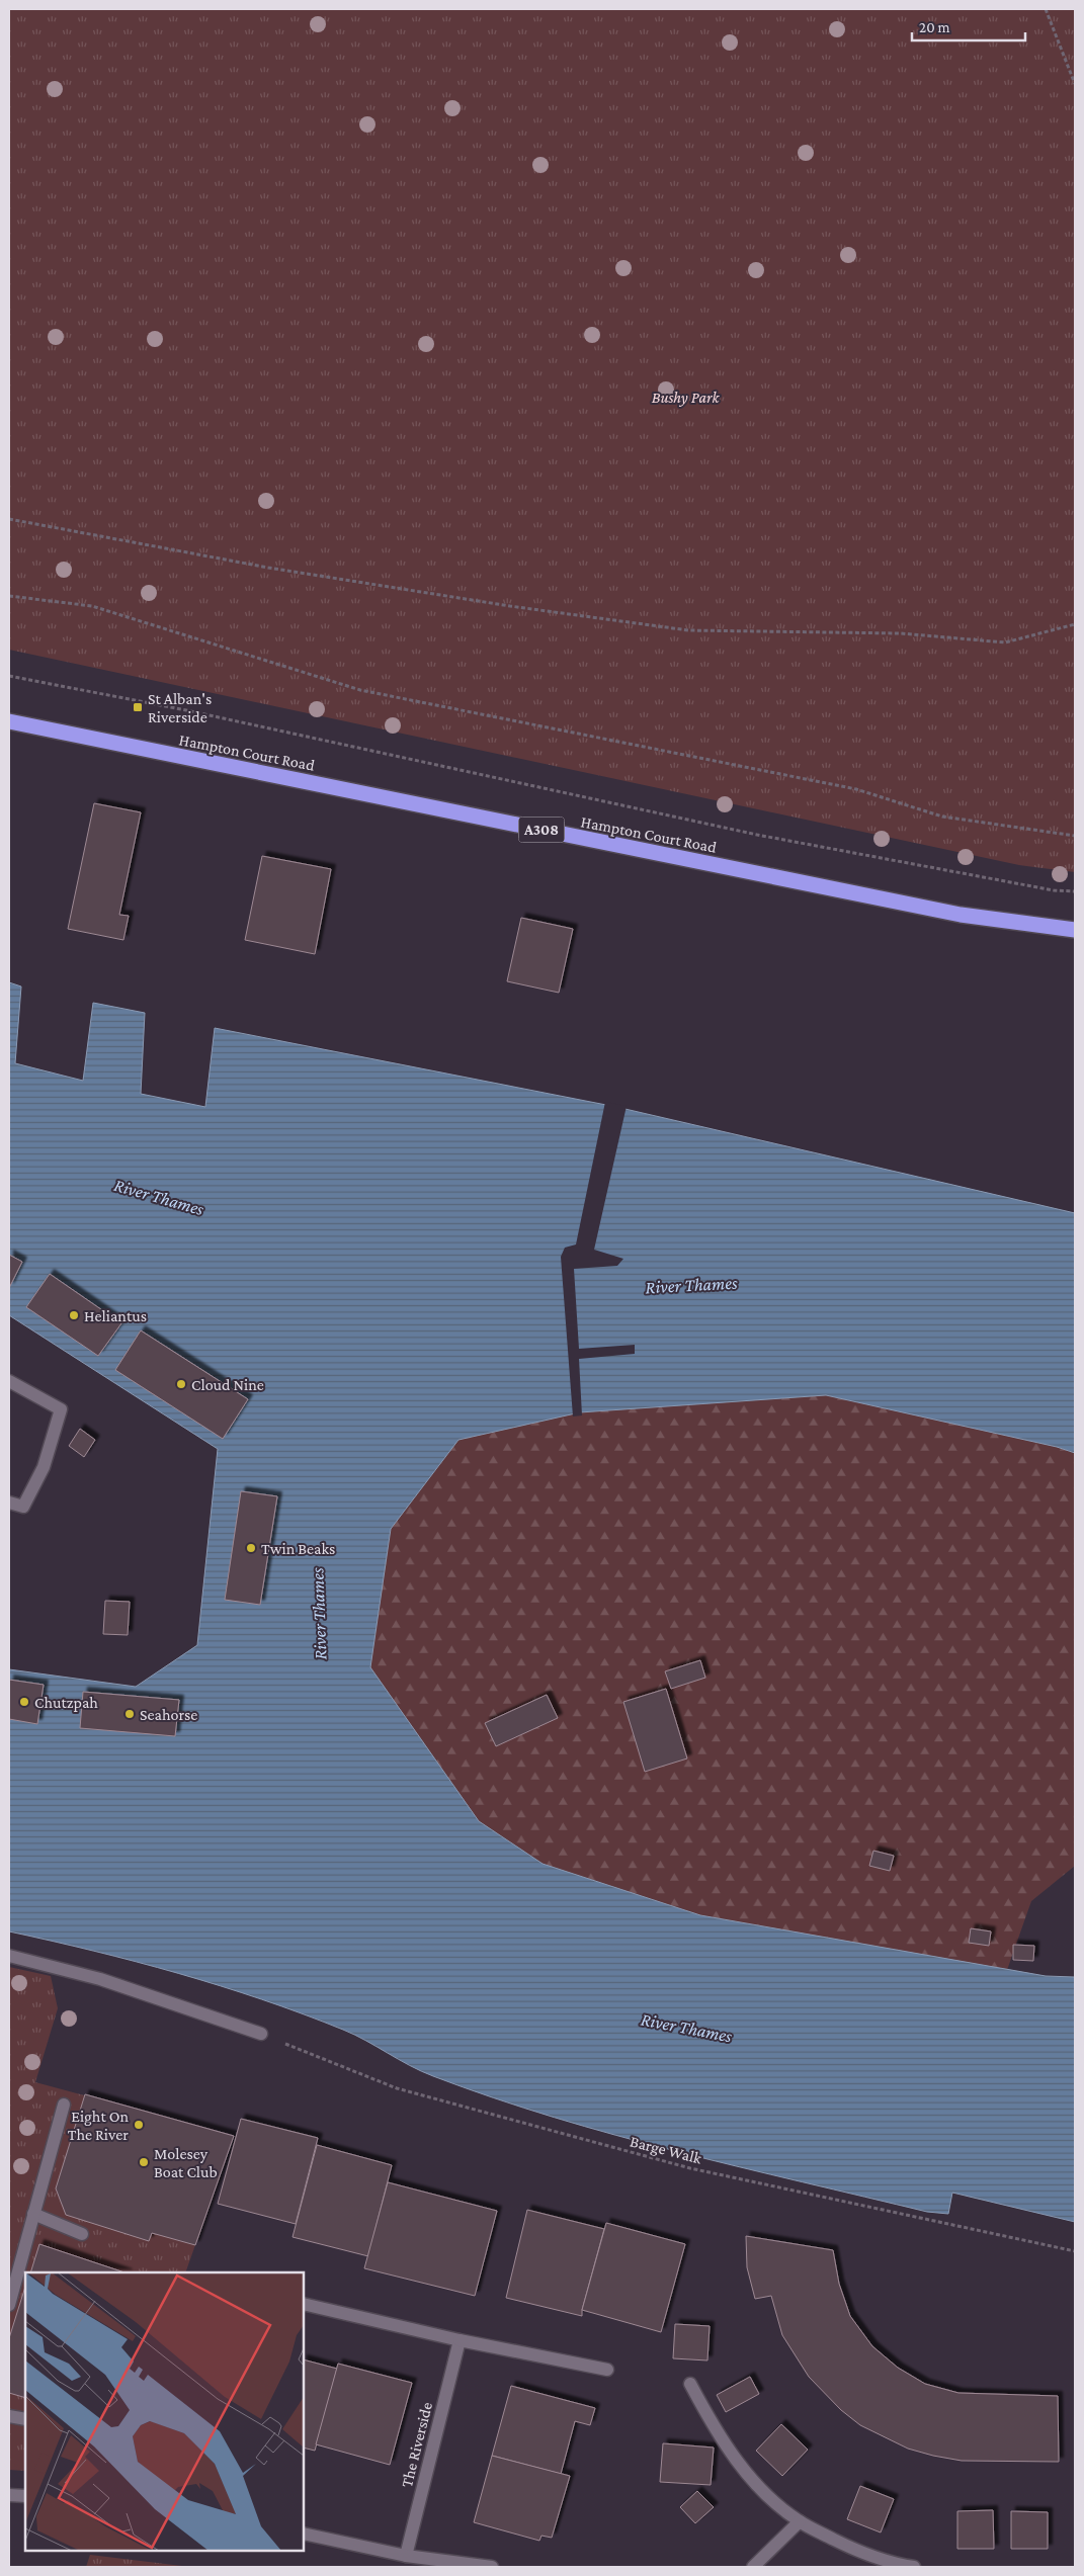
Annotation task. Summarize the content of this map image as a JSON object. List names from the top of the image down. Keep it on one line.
{"streets":{"highway":["Hampton Court Road","A308"],"street":["The Riverside"],"path":["Barge Walk"]},"water":["River Thames"],"parks":["Bushy Park"],"places":{"transit":["St Alban's Riverside"],"other":["Heliantus","Cloud Nine","Twin Beaks","Chutzpah","Seahorse","Eight On The River","Molesey Boat Club"]},"scale_bar":"20 m"}
